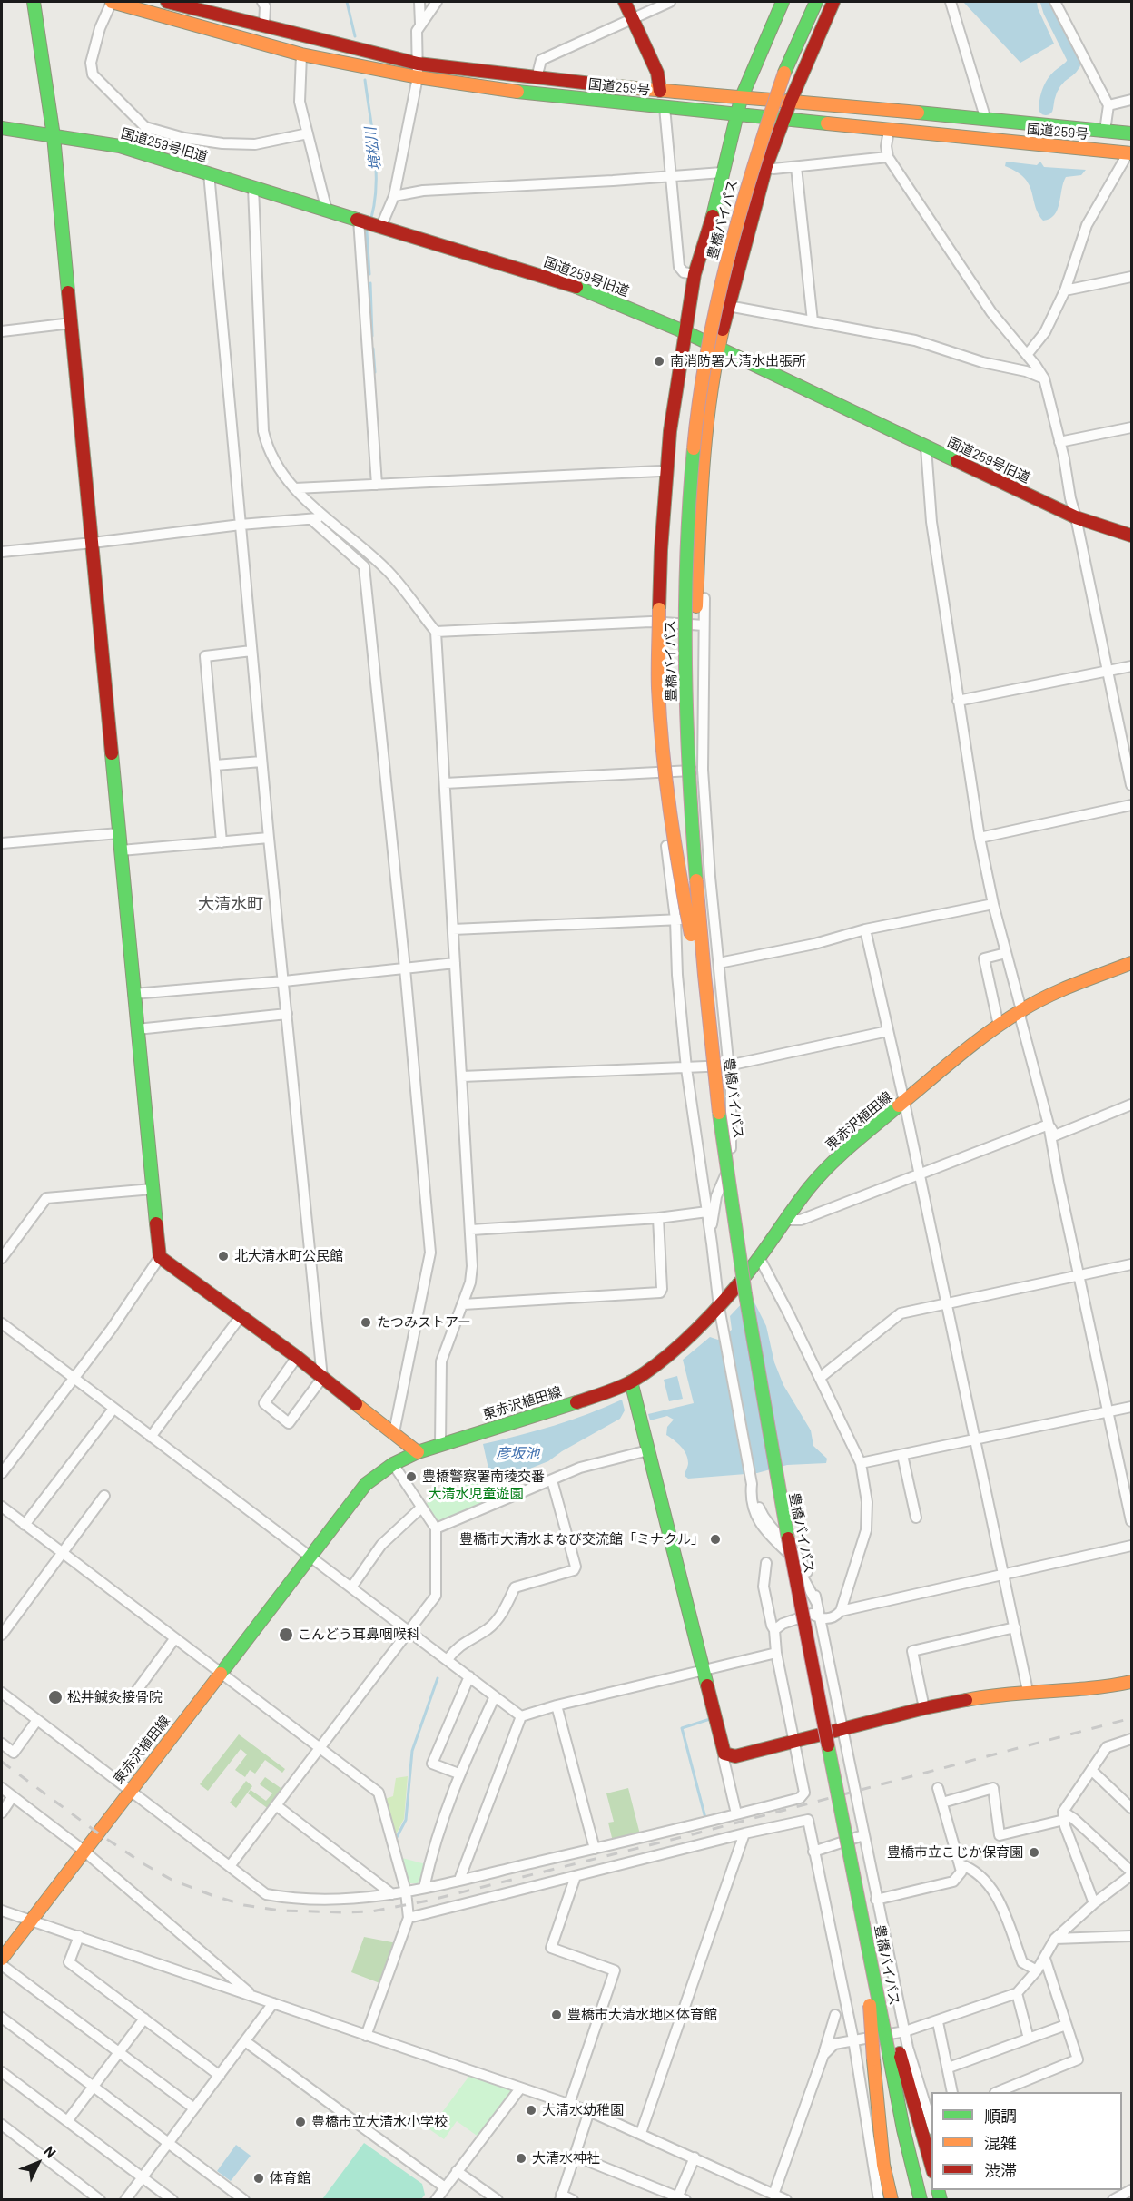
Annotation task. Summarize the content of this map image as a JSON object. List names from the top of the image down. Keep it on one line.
{"streets":{"main road":["国道259号","国道259号旧道","豊橋バイパス","東赤沢植田線"]},"districts":["大清水町"],"water":["境松川","彦坂池"],"parks":["大清水児童遊園"],"places":["南消防署大清水出張所","北大清水町公民館","たつみストアー","豊橋警察署南稜交番","豊橋市大清水まなび交流館「ミナクル」","こんどう耳鼻咽喉科","松井鍼灸接骨院","豊橋市立こじか保育園","豊橋市大清水地区体育館","大清水幼稚園","豊橋市立大清水小学校","大清水神社","体育館"],"legend":["順調","混雑","渋滞"],"north":"top right"}
